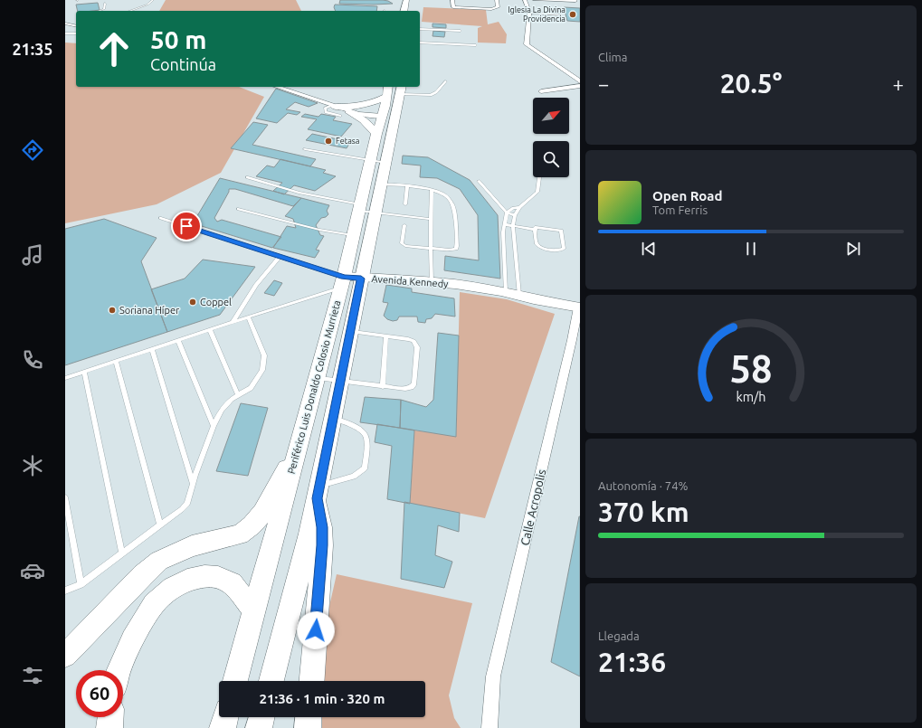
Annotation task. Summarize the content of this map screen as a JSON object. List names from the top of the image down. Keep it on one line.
{"streets":{"main road":["Periférico Luis Donaldo Colosio Murrieta"],"street":["Avenida Kennedy","Calle Acropolis"]},"crossings":[["Avenida Kennedy","Periférico Luis Donaldo Colosio Murrieta"],["Avenida Kennedy","Calle Acropolis"]],"places":["Iglesia La Divina Providencia","Fetasa","Coppel","Soriana Híper"],"north":"top right","page":{"tabs":"21:35","tile":["Clima",["Autonomía · 74%","370 km"],["Llegada","21:36"]],"turn":["50 m","Continúa"],"heat":["−","20.5°","+"],"song":["Open Road","Tom Ferris"],"limit":"60","trip":"21:36 · 1 min · 320 m","gauge":["58","km/h"]}}
